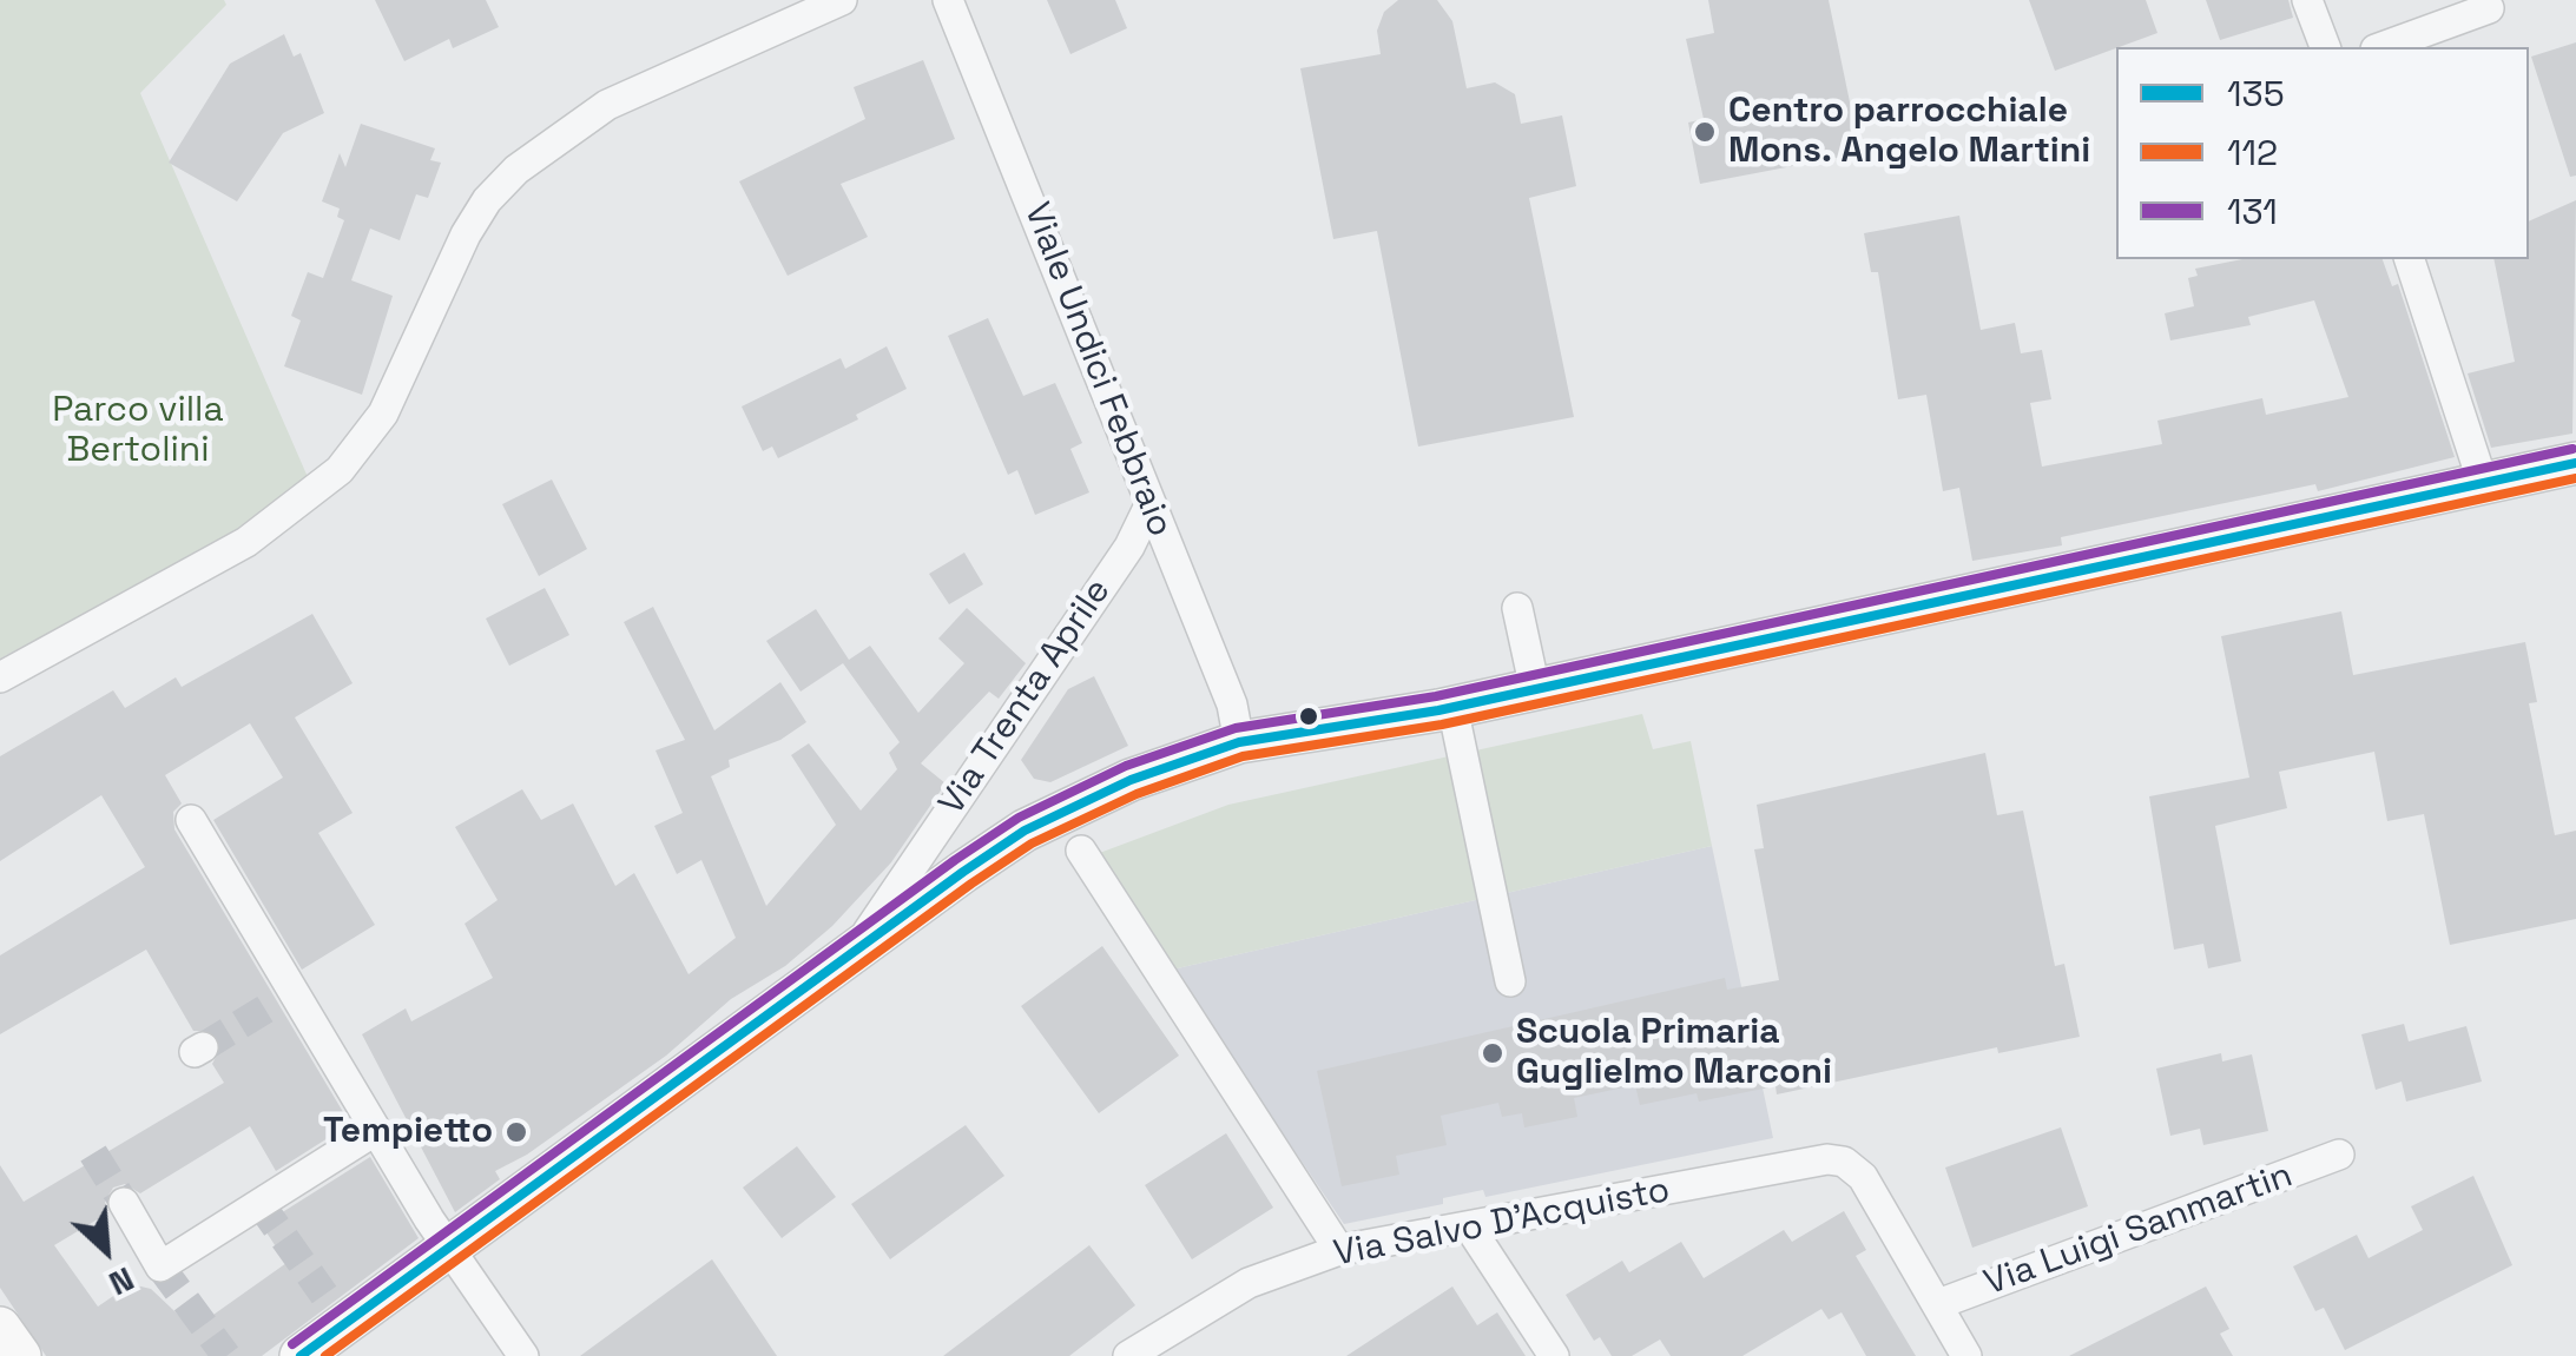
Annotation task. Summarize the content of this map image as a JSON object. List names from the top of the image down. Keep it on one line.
{"streets":{"main road":["Via Trenta Aprile"],"street":["Viale Undici Febbraio","Via Salvo D'Acquisto","Via Luigi Sanmartin"]},"crossings":[["Viale Undici Febbraio","Via Trenta Aprile"],["Via Salvo D'Acquisto","Via Luigi Sanmartin"]],"parks":["Parco villa Bertolini"],"places":["Centro parrocchiale Mons. Angelo Martini","Scuola Primaria Guglielmo Marconi","Tempietto"],"lines":["transit line 131","transit line 135","transit line 112"],"legend":["135","112","131"],"north":"bottom right"}
